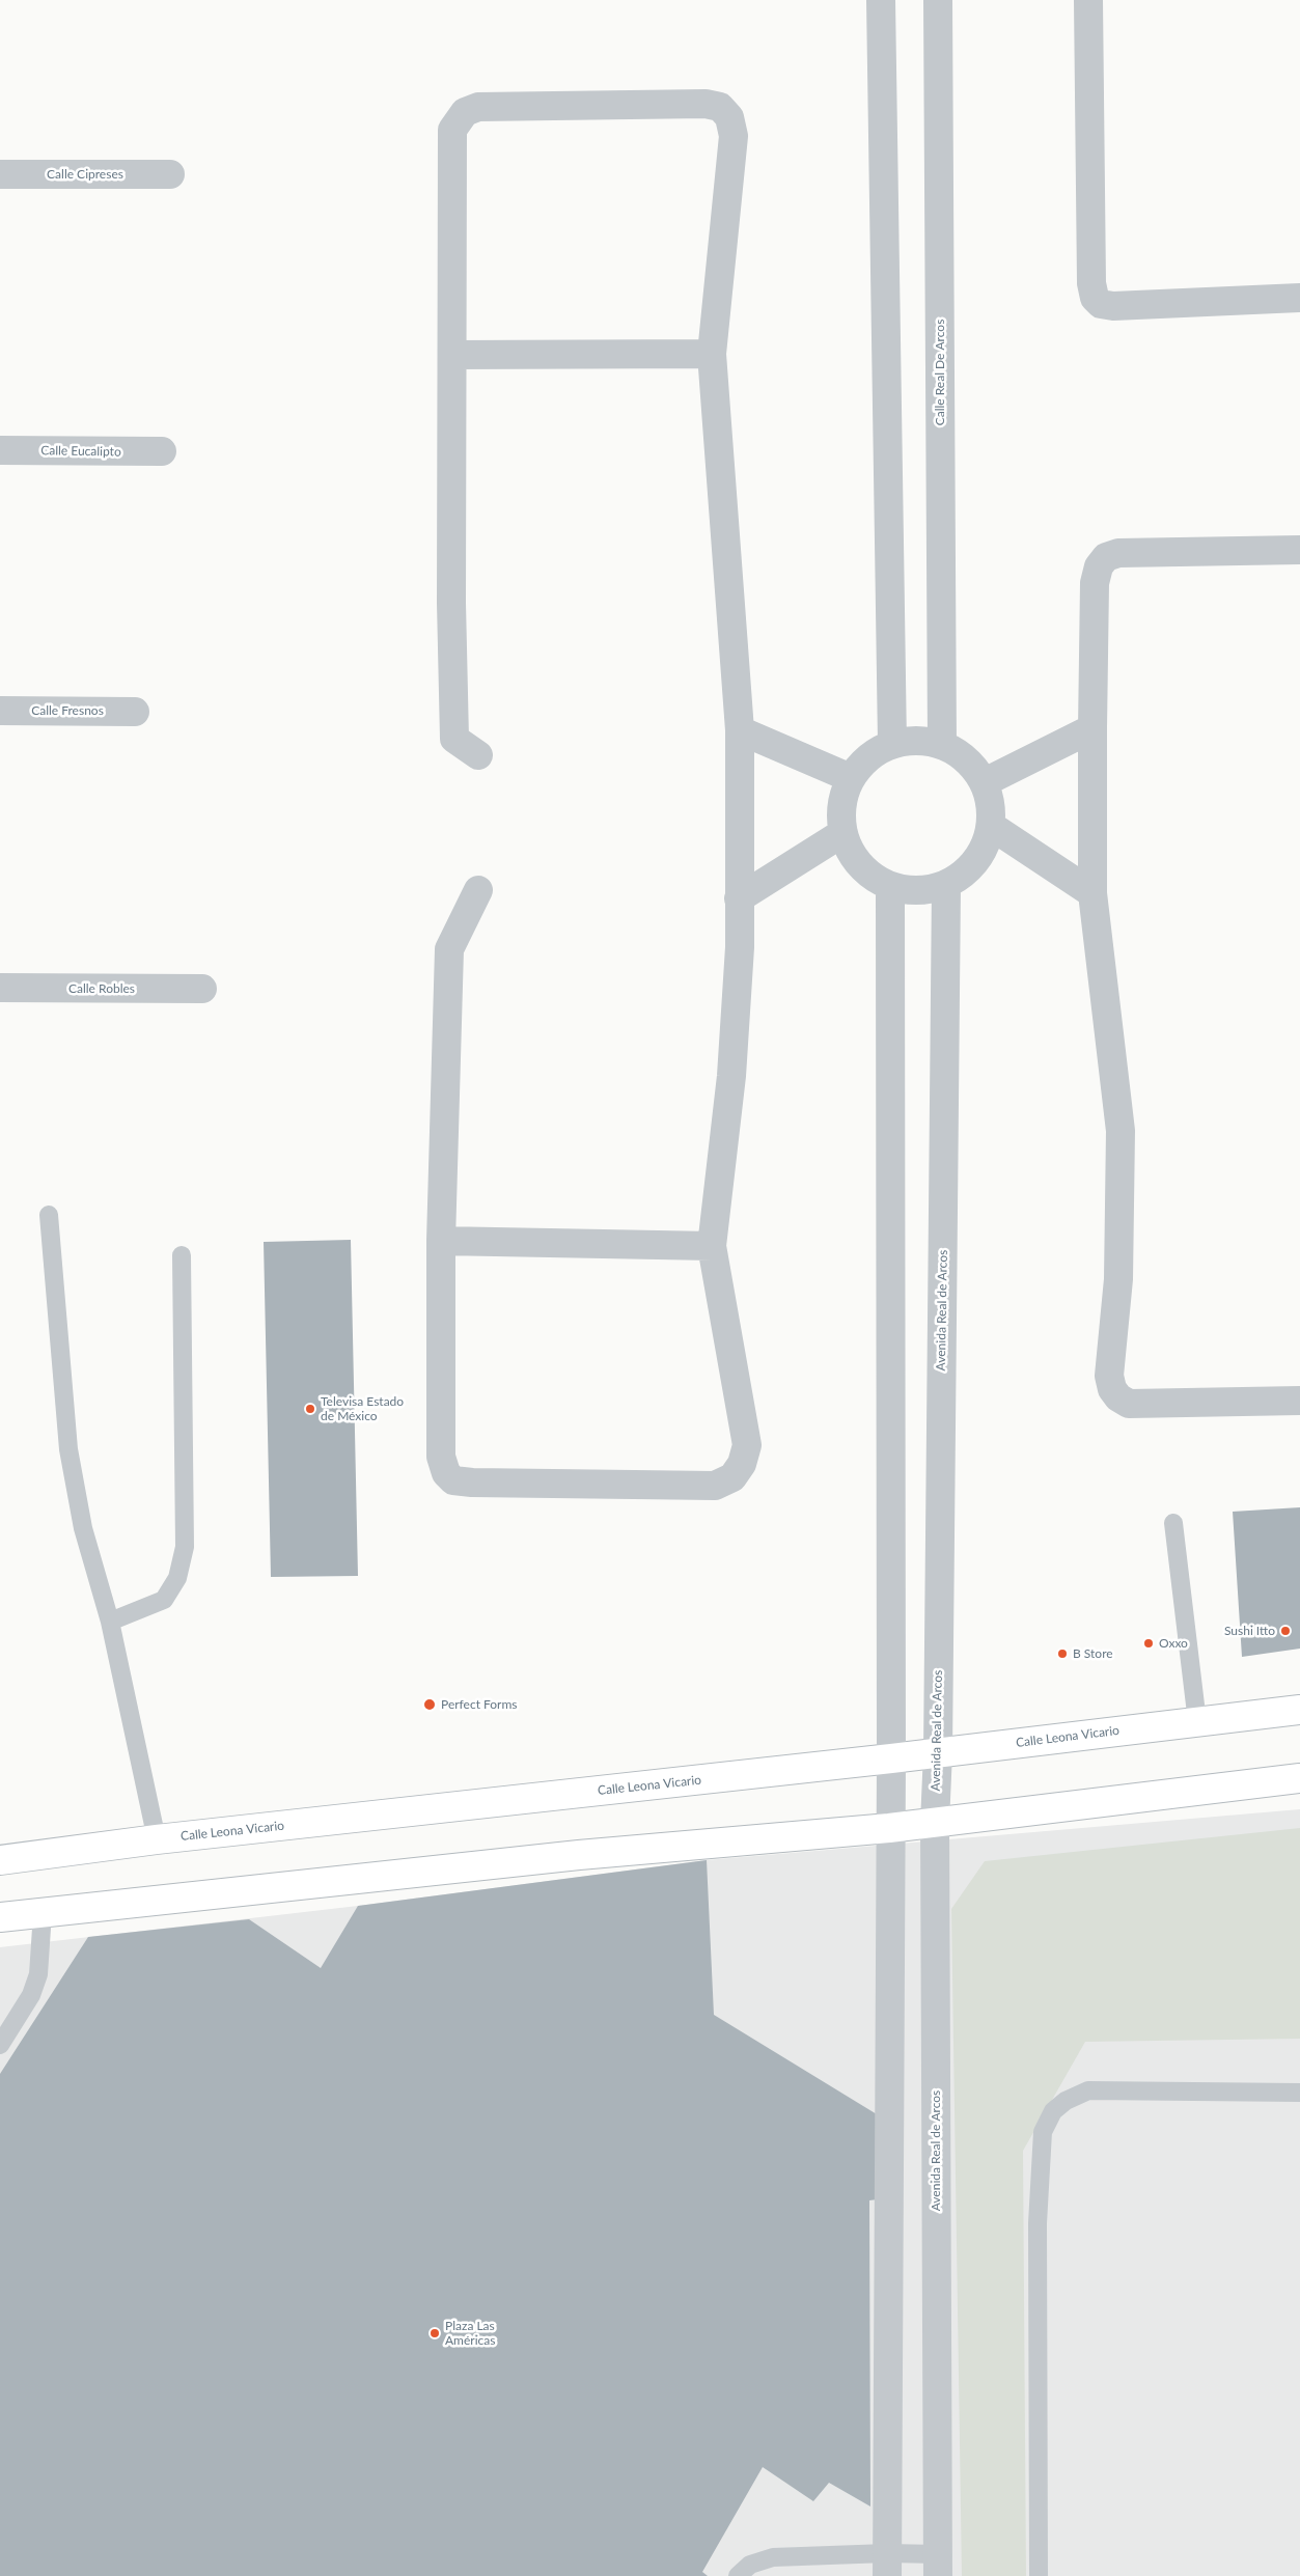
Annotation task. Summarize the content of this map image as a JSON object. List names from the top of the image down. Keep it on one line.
{"streets":{"main road":["Calle Leona Vicario"],"street":["Calle Cipreses","Calle Real De Arcos","Calle Eucalipto","Calle Fresnos","Calle Robles","Avenida Real de Arcos"]},"crossings":[["Calle Real De Arcos","Avenida Real de Arcos"],["Avenida Real de Arcos","Calle Leona Vicario"]],"places":["Televisa Estado de México","Sushi Itto","Oxxo","B Store","Perfect Forms","Plaza Las Américas"]}
